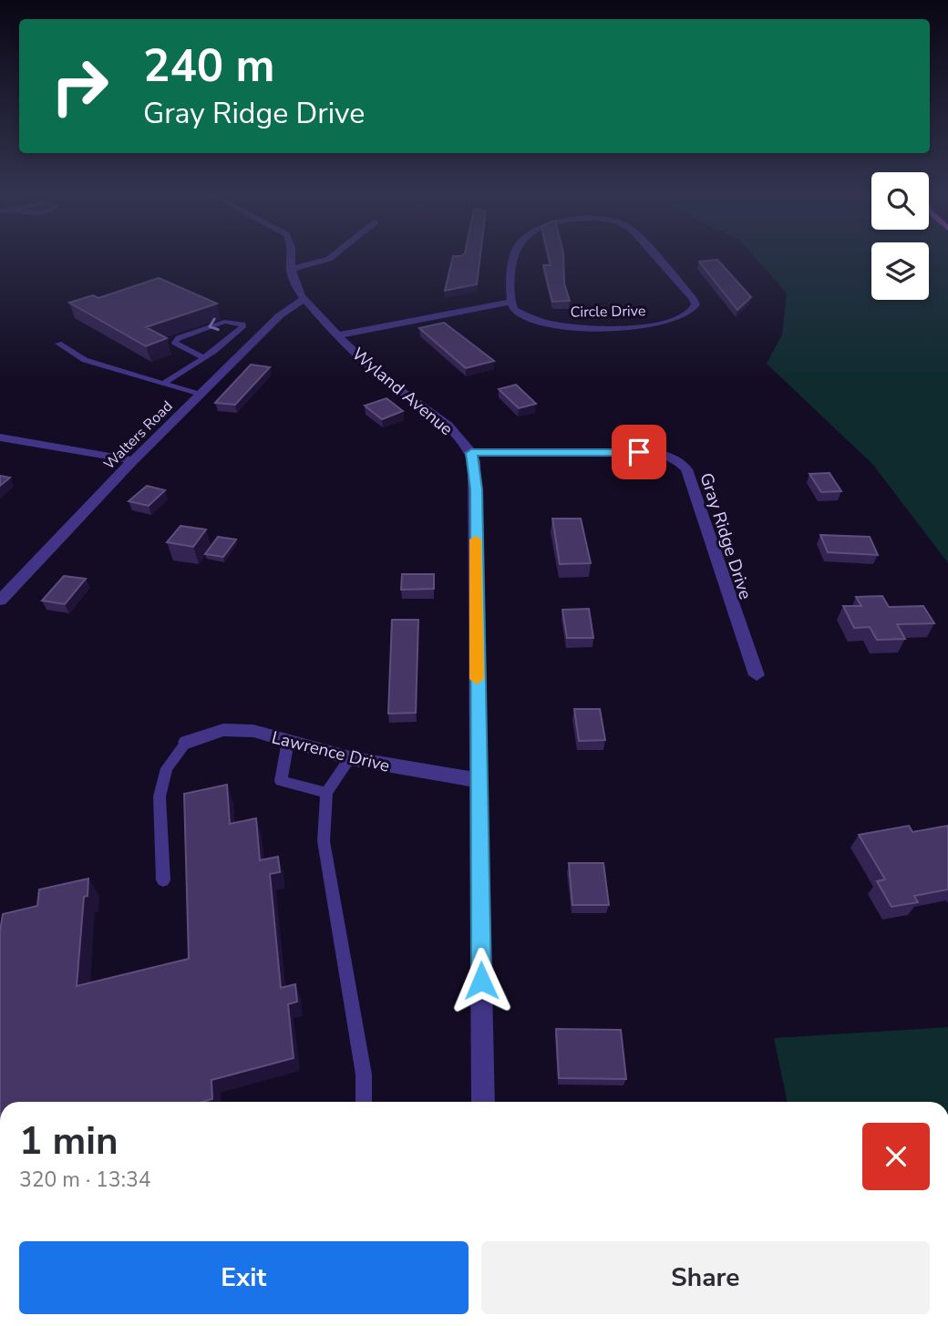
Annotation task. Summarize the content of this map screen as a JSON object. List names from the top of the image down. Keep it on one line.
{"streets":{"street":["Circle Drive","Wyland Avenue","Walters Road","Gray Ridge Drive","Lawrence Drive"]},"crossings":[["Wyland Avenue","Walters Road"],["Wyland Avenue","Gray Ridge Drive"]],"page":{"turn":["240 m","Gray Ridge Drive"],"heading":["1 min","320 m · 13:34"],"buttons":["Exit","Share"]}}
